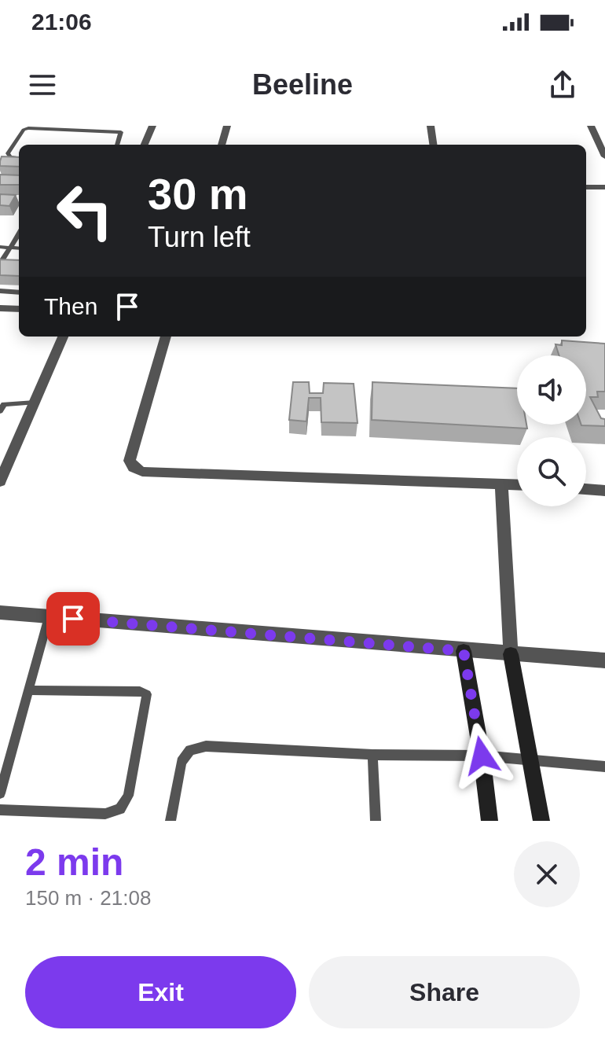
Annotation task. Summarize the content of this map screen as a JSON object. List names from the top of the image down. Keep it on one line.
{"page":{"status":"21:06","header":"Beeline","turn":["30 m","Turn left"],"then":"Then","heading":["2 min","150 m · 21:08"],"buttons":["Exit","Share"]}}
